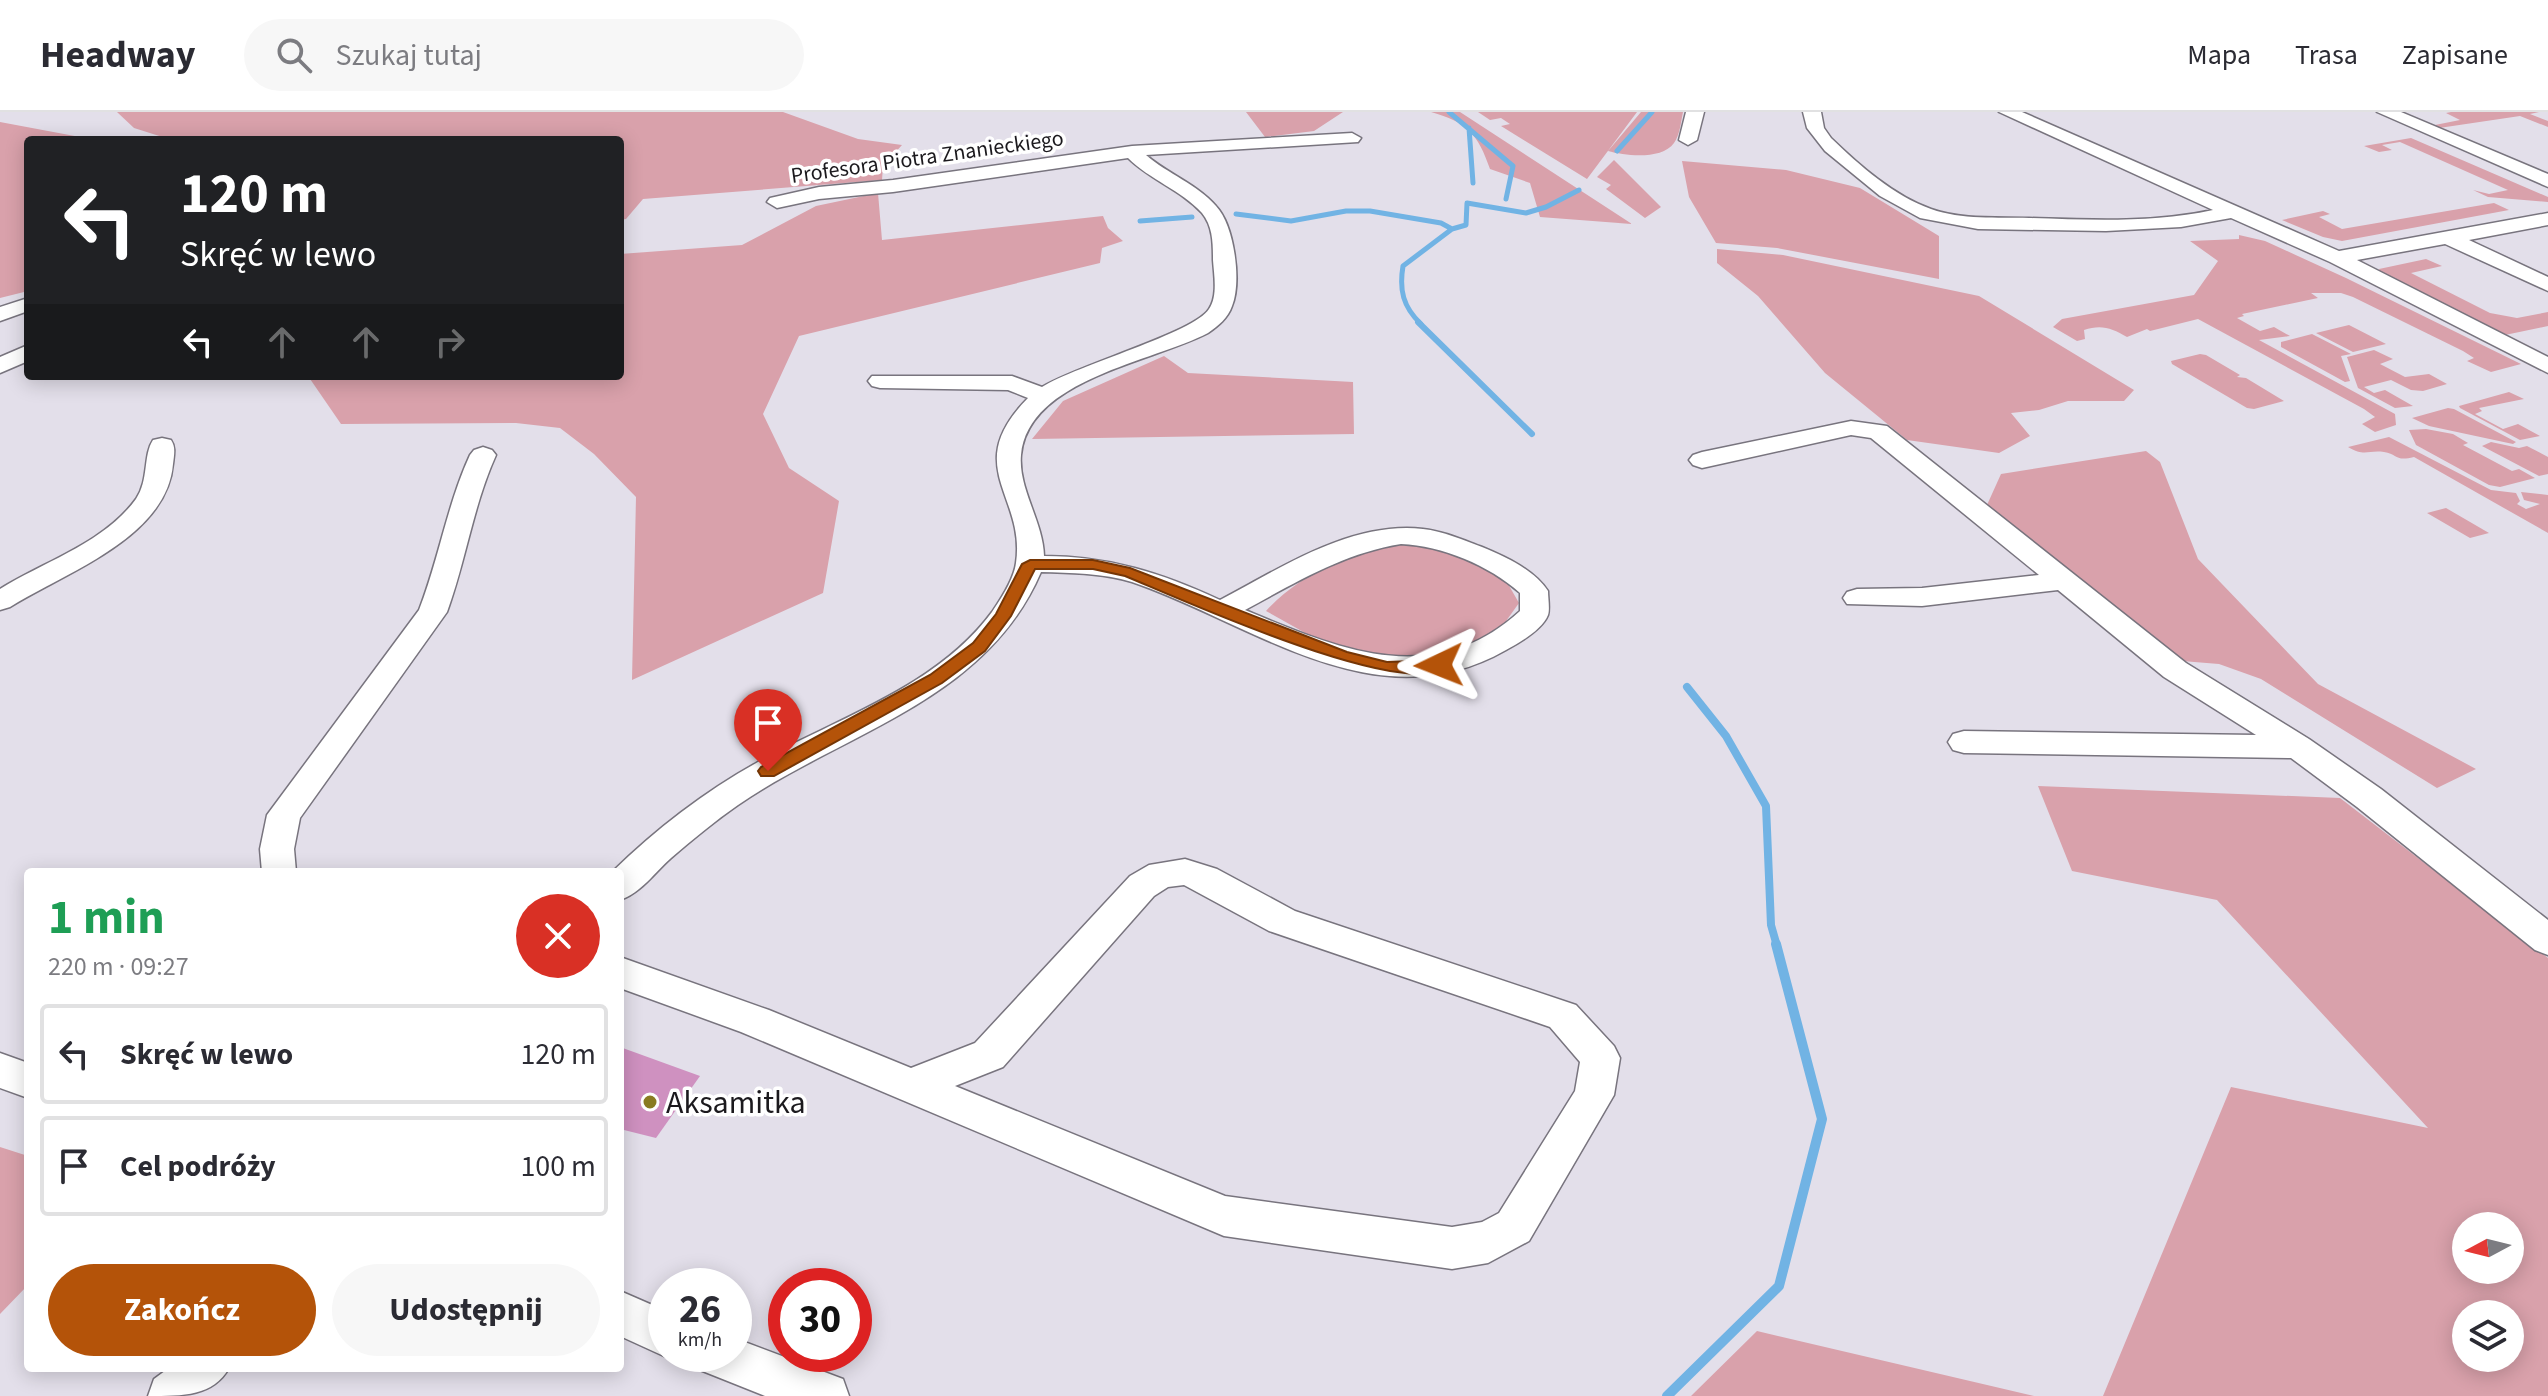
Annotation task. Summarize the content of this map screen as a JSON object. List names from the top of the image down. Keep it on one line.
{"streets":{"street":["Profesora Piotra Znanieckiego"]},"places":["Aksamitka"],"north":"left","page":{"header":"Headway","search":"Szukaj tutaj","nav":["Mapa","Trasa","Zapisane"],"turn":["120 m","Skręć w lewo"],"heading":["1 min","220 m · 09:27"],"list":[{"name":"Skręć w lewo","value":"120 m"},{"name":"Cel podróży","value":"100 m"}],"buttons":["Zakończ","Udostępnij"],"speed":"26 km/h","limit":"30"}}
